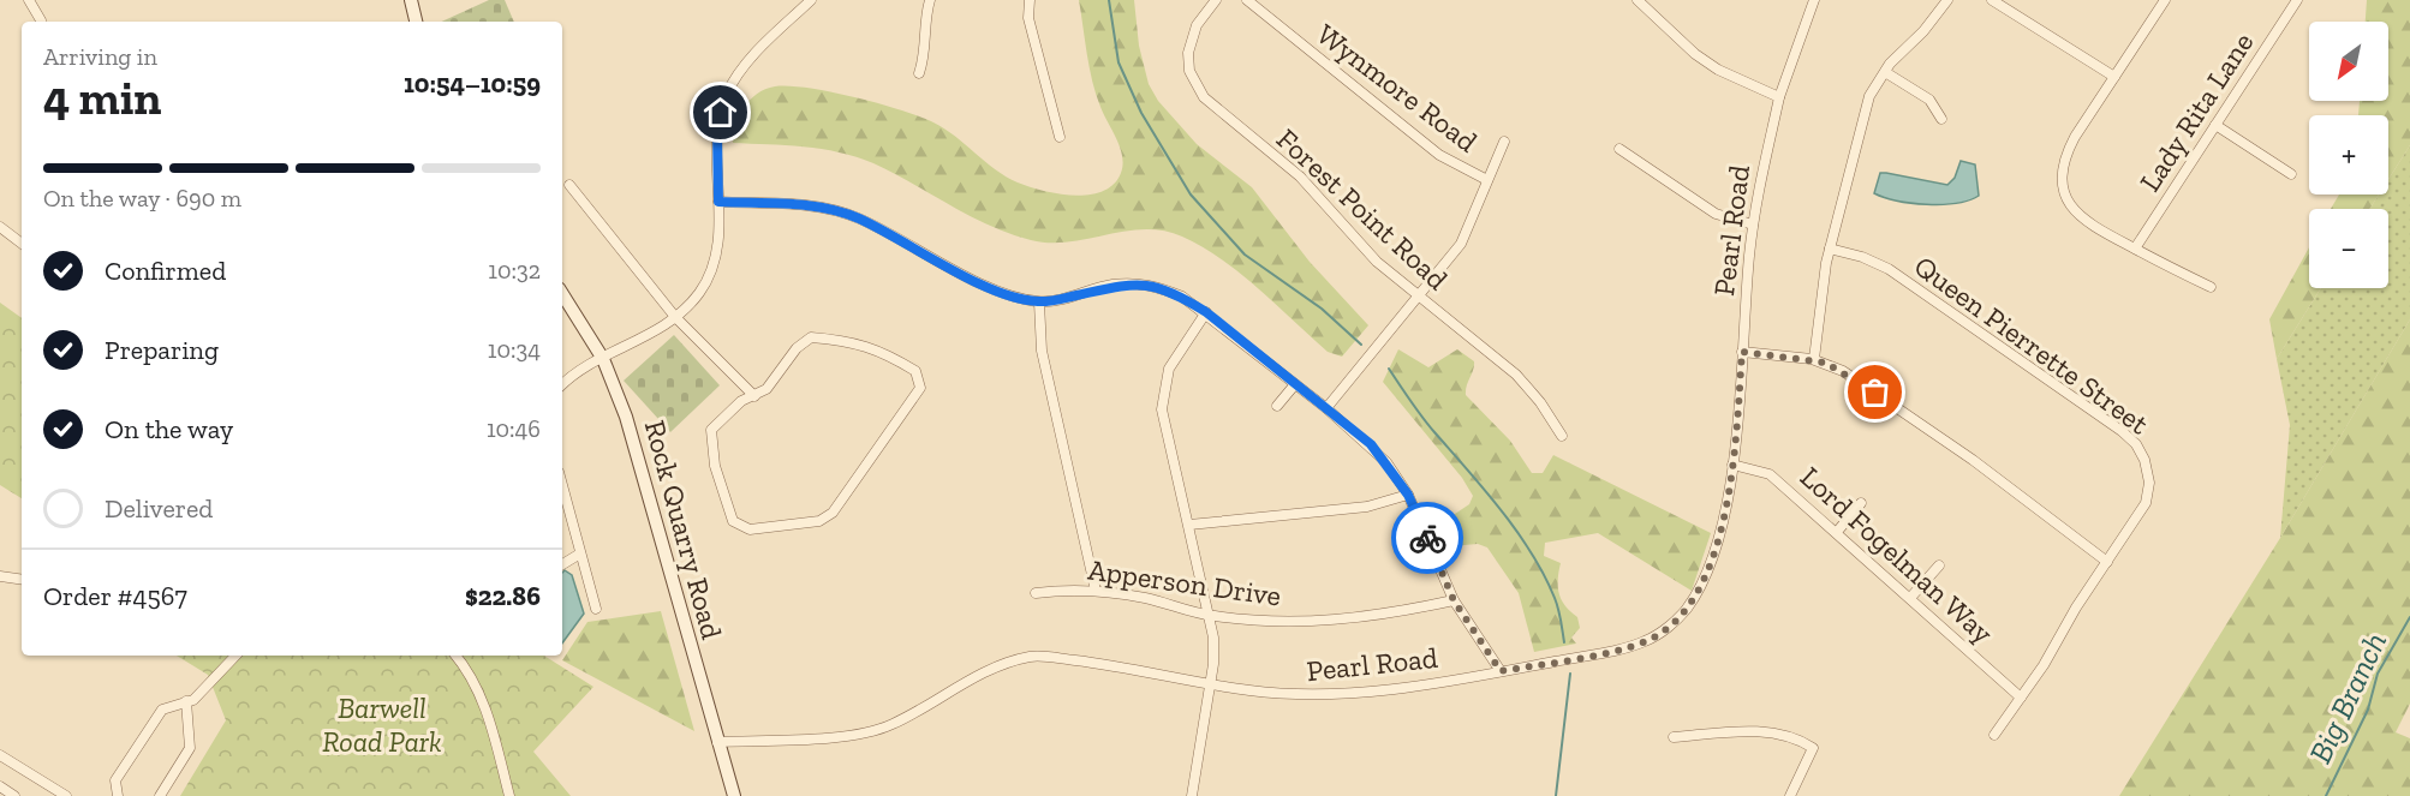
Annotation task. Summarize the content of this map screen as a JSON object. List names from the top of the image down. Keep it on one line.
{"streets":{"main road":["Rock Quarry Road"],"street":["Wynmore Road","Lady Rita Lane","Forest Point Road","Pearl Road","Queen Pierrette Street","Lord Fogelman Way","Apperson Drive"]},"crossings":[["Pearl Road","Rock Quarry Road"],["Pearl Road","Lord Fogelman Way"],["Queen Pierrette Street","Lord Fogelman Way"]],"water":["Big Branch"],"parks":["Barwell Road Park"],"north":"bottom left","page":{"map_buttons":["+","−"],"heading":["4 min","Arriving in","10:54–10:59"],"panel":["Order #4567","$22.86"],"bar":"On the way · 690 m","list":[["Confirmed","10:32"],["Preparing","10:34"],["On the way","10:46"],"Delivered"]}}
